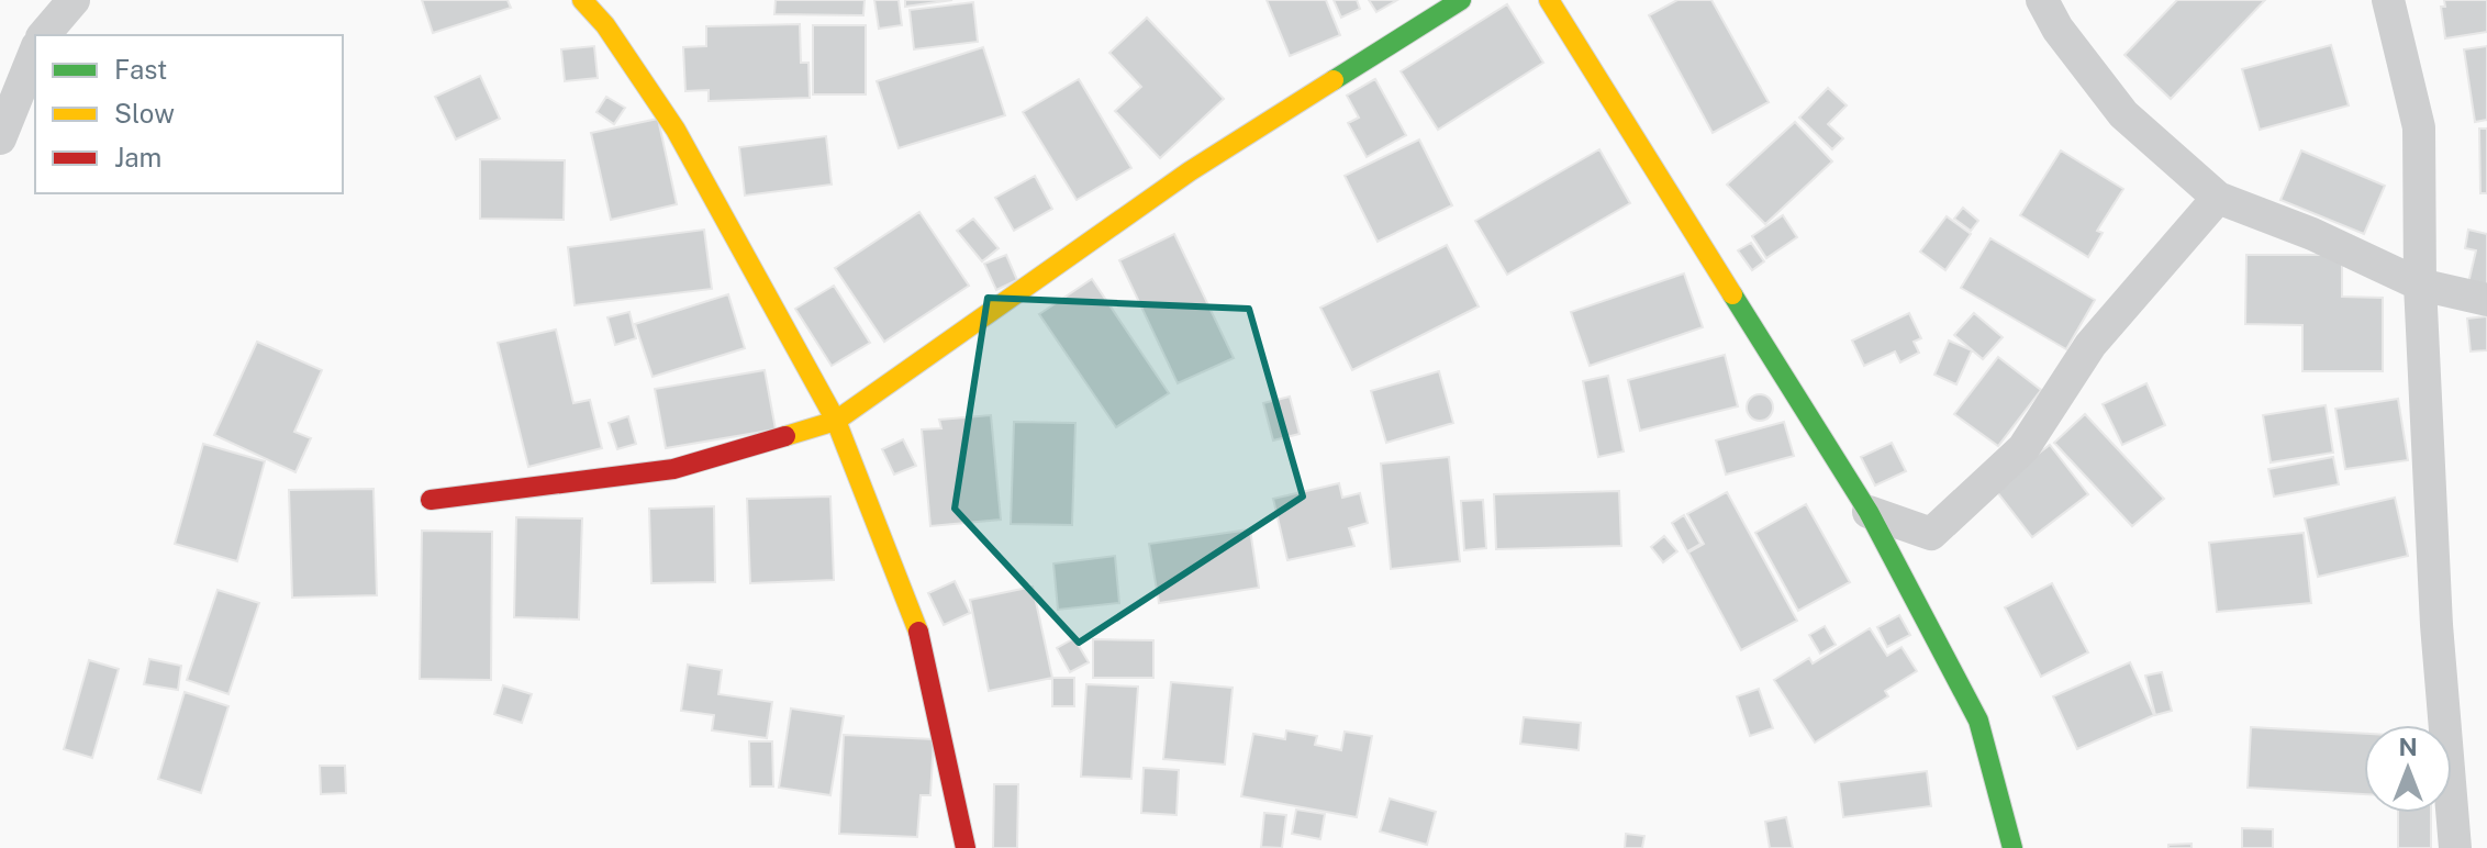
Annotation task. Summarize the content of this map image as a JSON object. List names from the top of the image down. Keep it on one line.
{"legend":["Fast","Slow","Jam"],"north":"top"}
